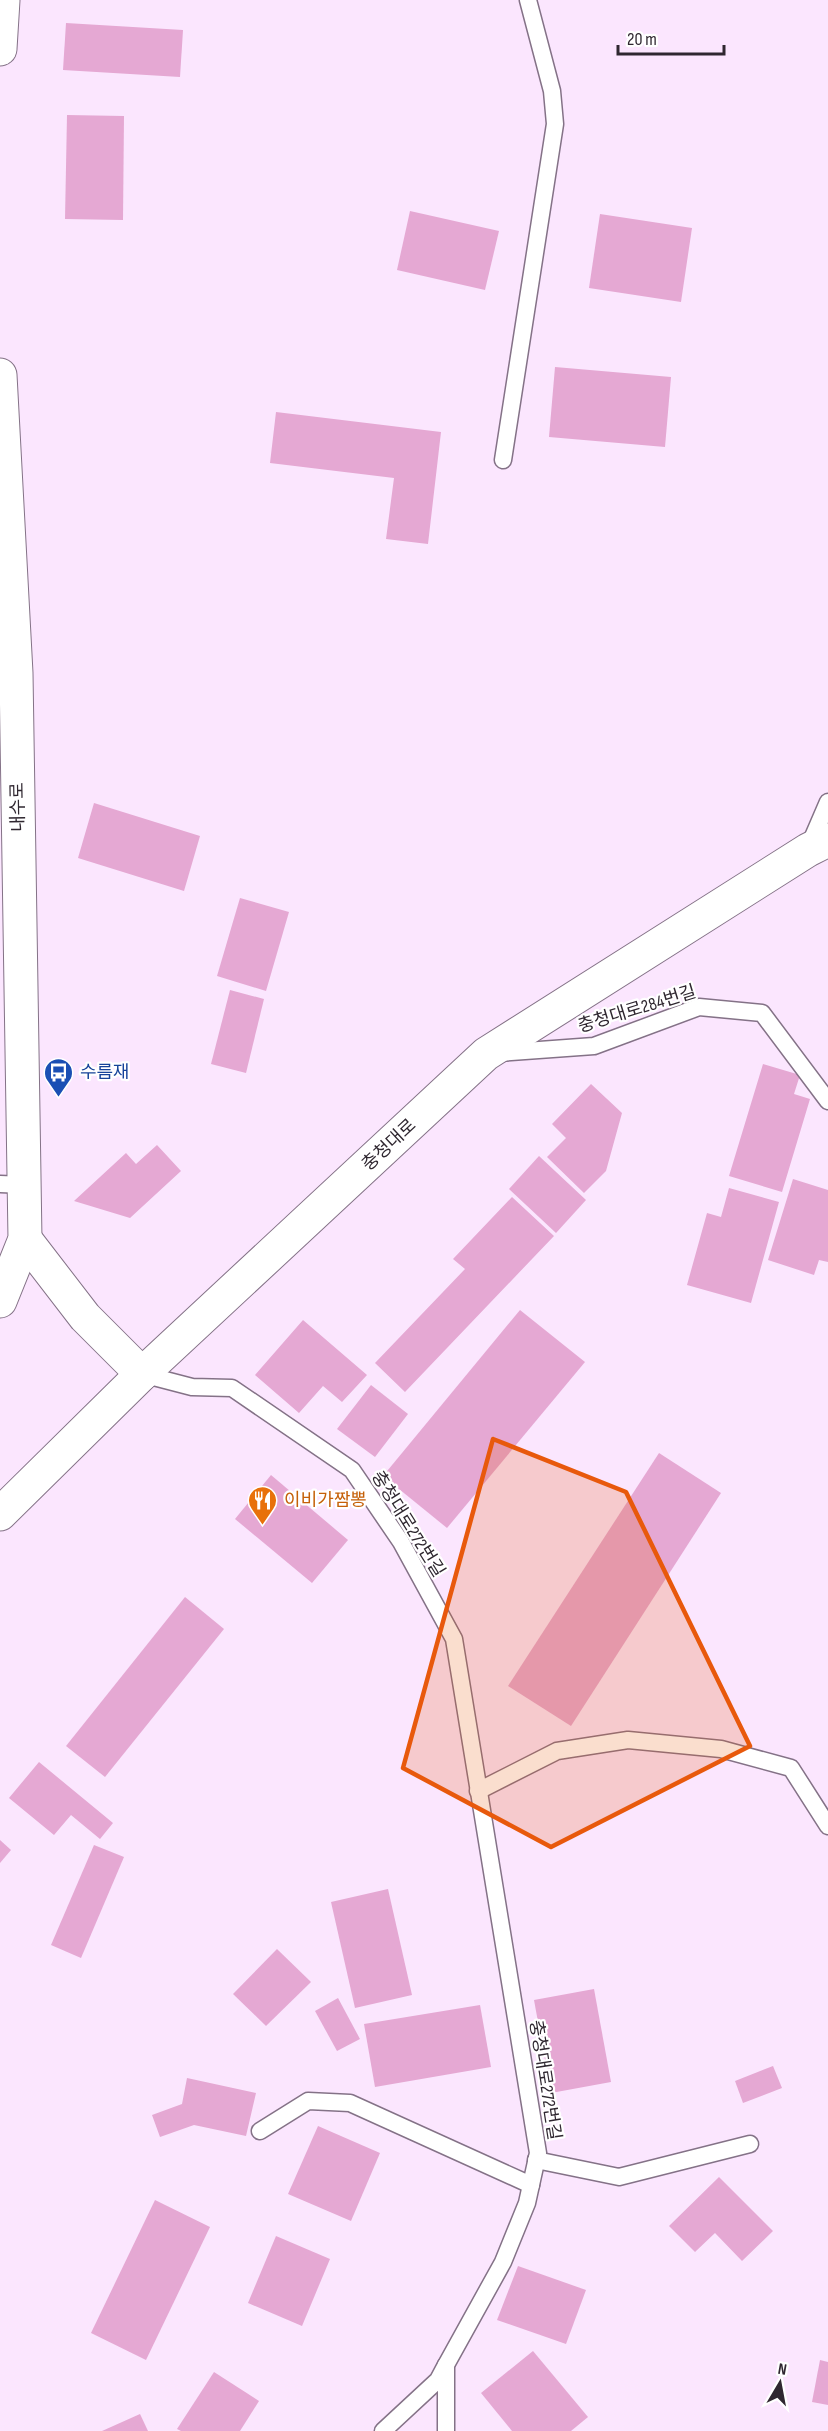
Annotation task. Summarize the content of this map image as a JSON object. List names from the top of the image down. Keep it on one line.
{"streets":{"street":["내수로","충청대로"],"lane":["충청대로284번길","충청대로272번길"]},"crossings":[["충청대로284번길","충청대로"],["충청대로","충청대로272번길"]],"places":{"bus stop":["수름재"],"restaurant":["이비가짬뽕"]},"scale_bar":"20 m","north":"top"}
